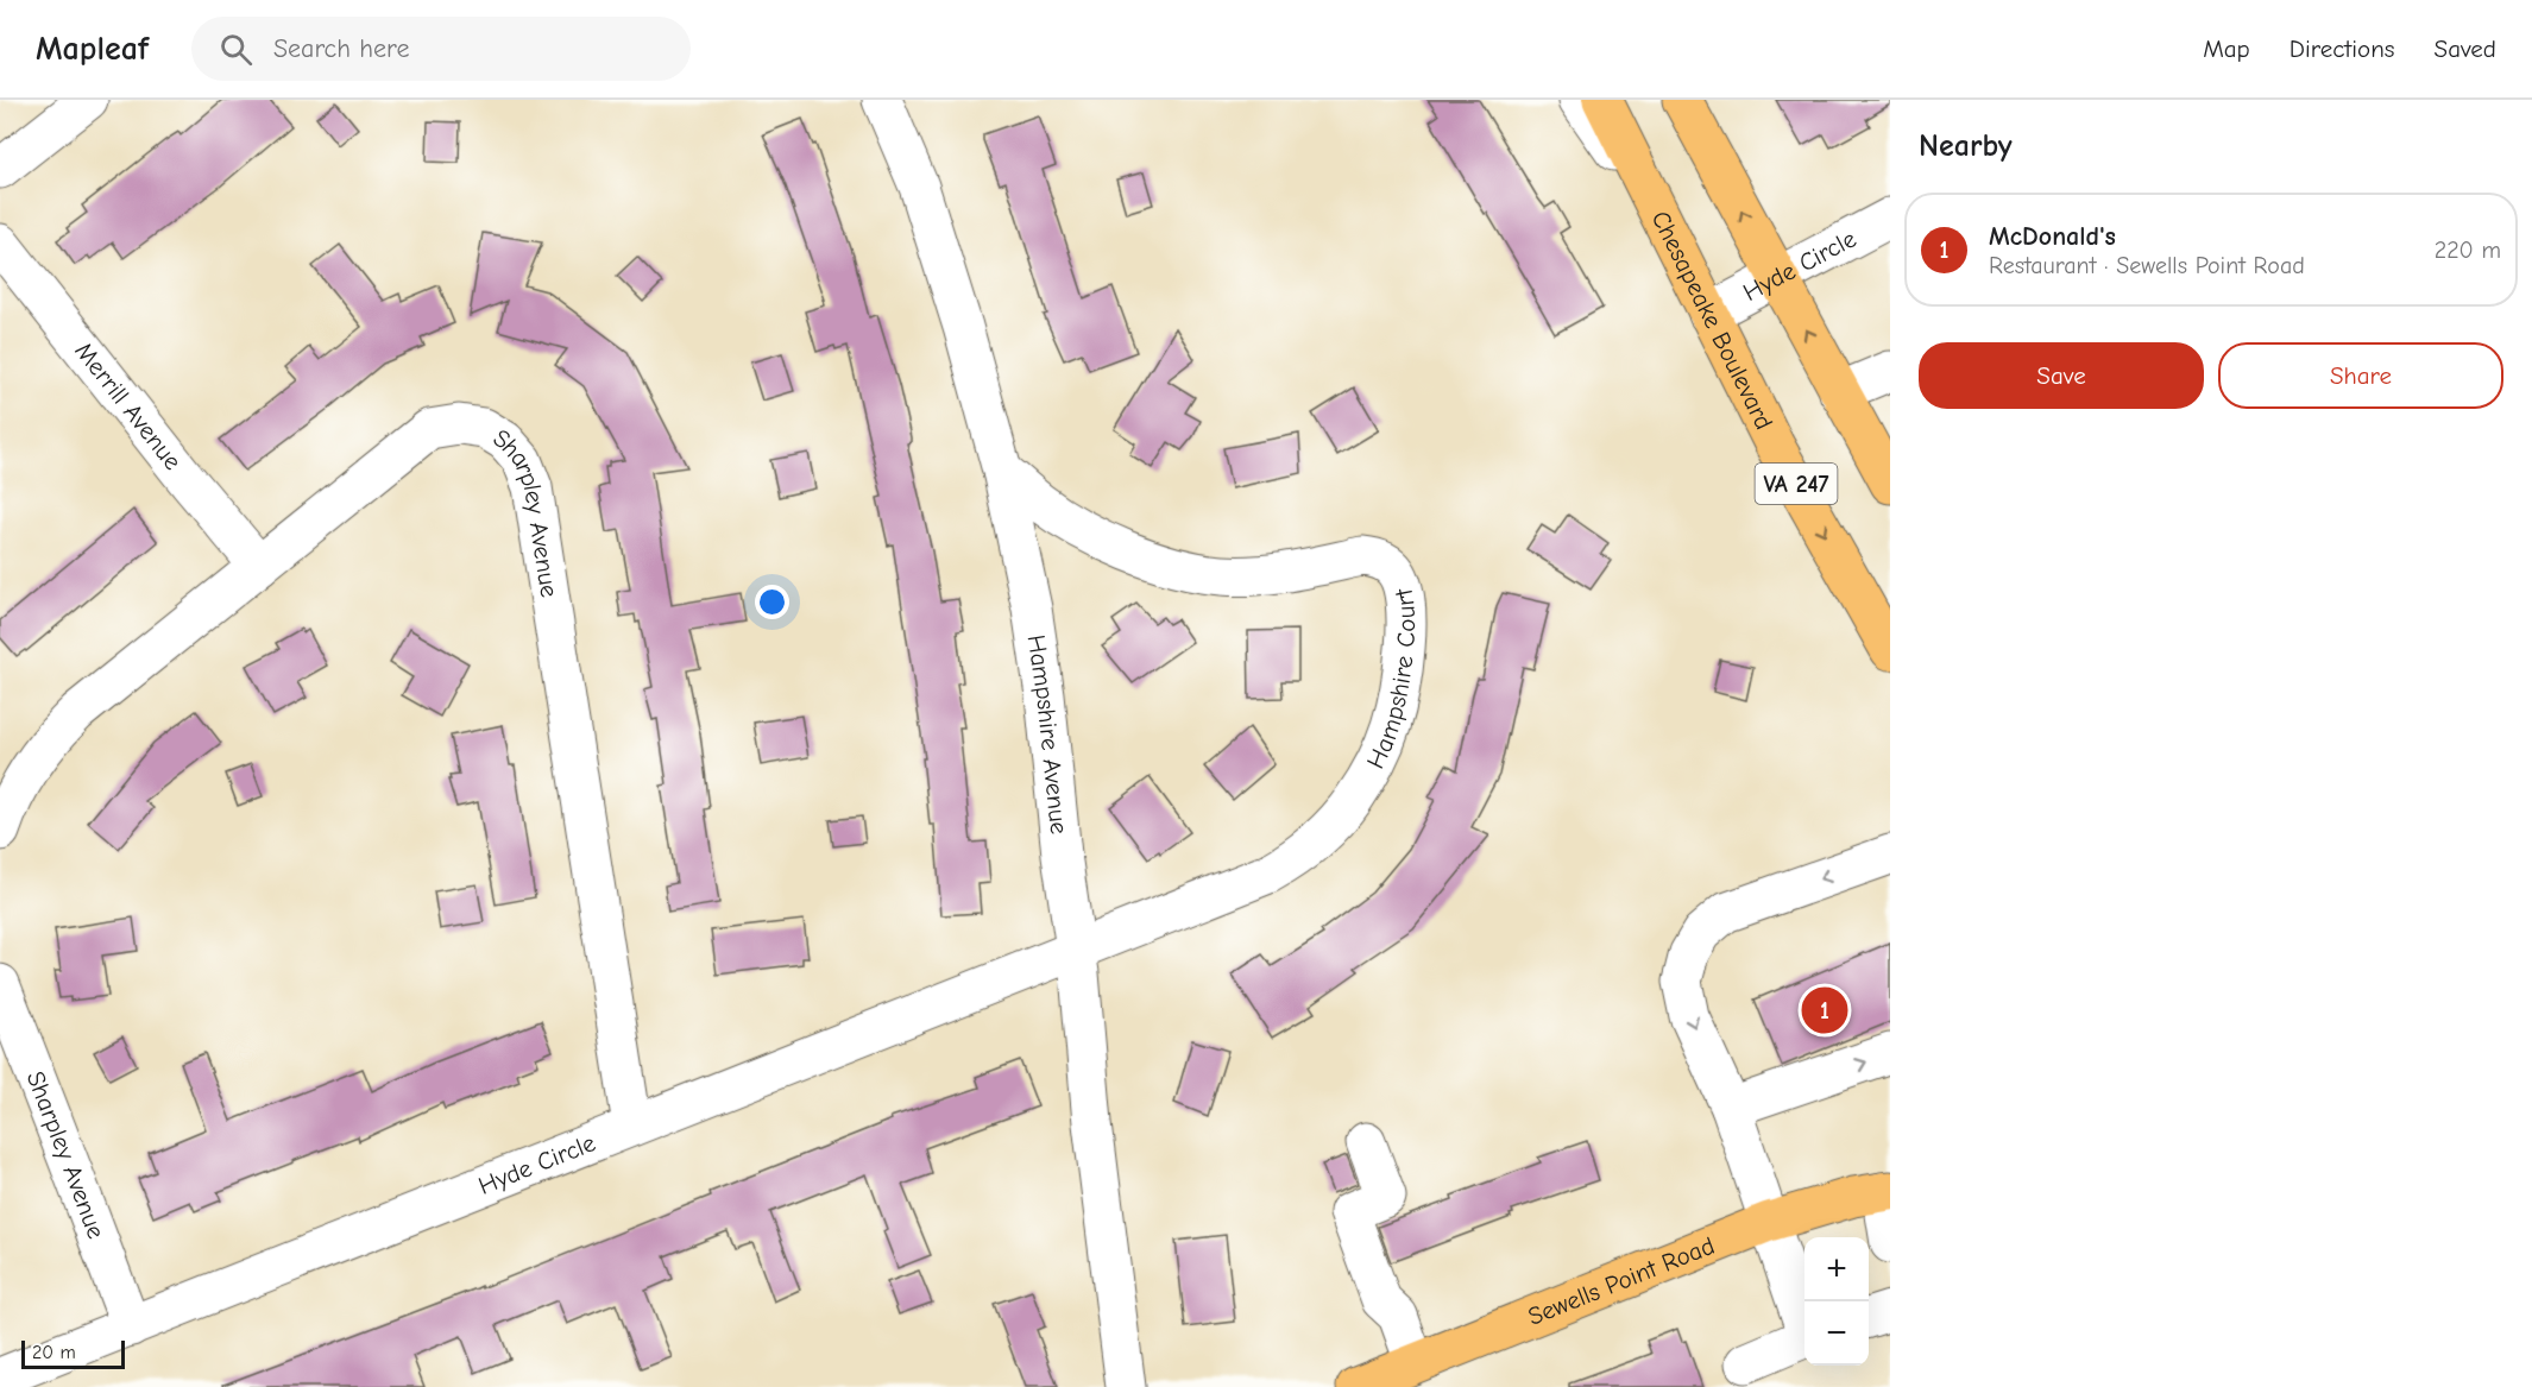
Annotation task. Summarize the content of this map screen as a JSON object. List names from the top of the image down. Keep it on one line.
{"streets":{"main road":["Chesapeake Boulevard","VA 247","Sewells Point Road"],"street":["Hyde Circle","Merrill Avenue","Sharpley Avenue","Hampshire Court","Hampshire Avenue"]},"crossings":[["Hyde Circle","Chesapeake Boulevard"],["Hyde Circle","VA 247"],["Hyde Circle","Sharpley Avenue"],["Hyde Circle","Hampshire Court"],["Hyde Circle","Hampshire Avenue"],["Merrill Avenue","Sharpley Avenue"],["Hampshire Court","Hampshire Avenue"]],"scale_bar":"20 m","page":{"header":"Mapleaf","search":"Search here","nav":["Map","Directions","Saved"],"heading":"Nearby","list":[{"mark":"1","name":"McDonald's","note":"Restaurant · Sewells Point Road","value":"220 m"}],"buttons":["Save","Share"],"pins":"1","map_buttons":["+","−"],"scale":"20 m"}}
